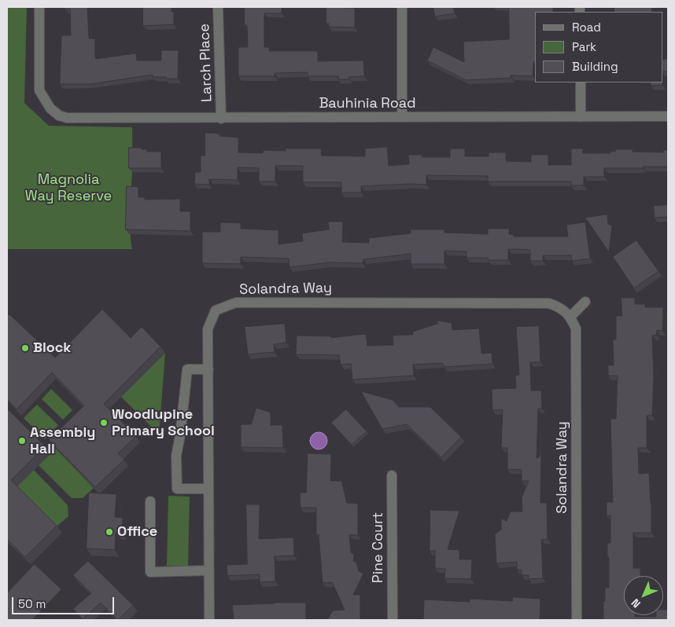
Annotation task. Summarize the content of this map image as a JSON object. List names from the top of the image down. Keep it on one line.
{"streets":{"street":["Larch Place","Bauhinia Road","Solandra Way","Pine Court"]},"crossings":[["Larch Place","Bauhinia Road"]],"parks":["Magnolia Way Reserve"],"places":["Block","Woodlupine Primary School","Assembly Hall","Office"],"legend":["Road","Park","Building"],"scale_bar":"50 m","north":"bottom left"}
